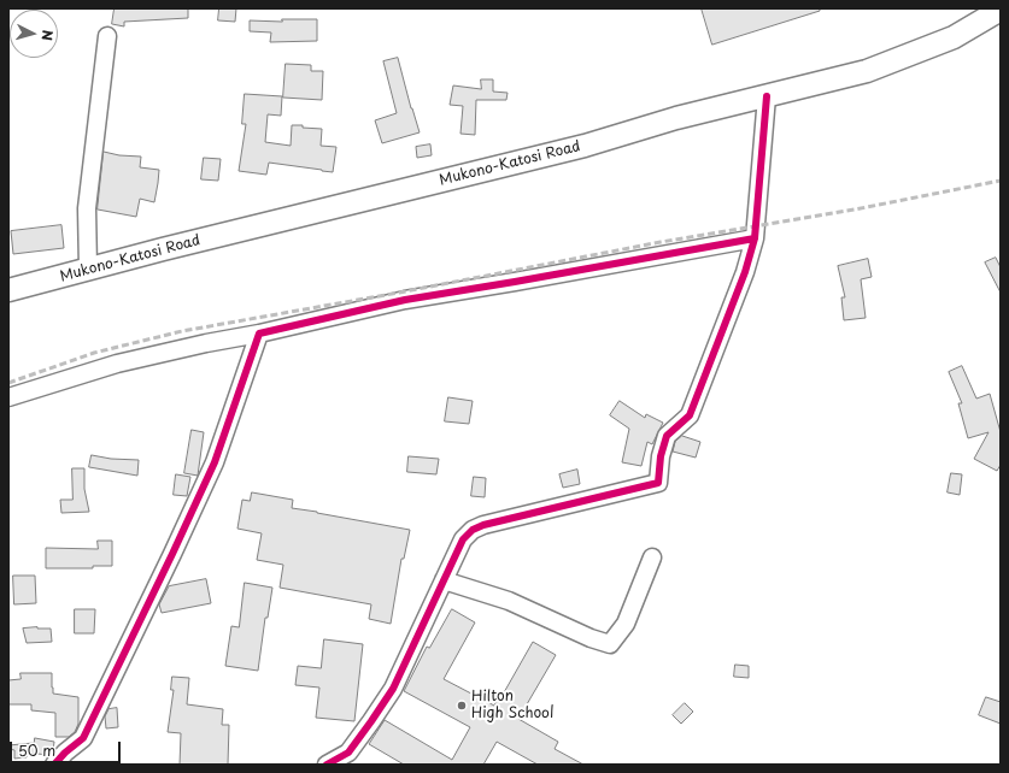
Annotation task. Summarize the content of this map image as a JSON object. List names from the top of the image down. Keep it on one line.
{"streets":{"main road":["Mukono-Katosi Road"]},"places":["Hilton High School"],"scale_bar":"50 m","north":"right"}
